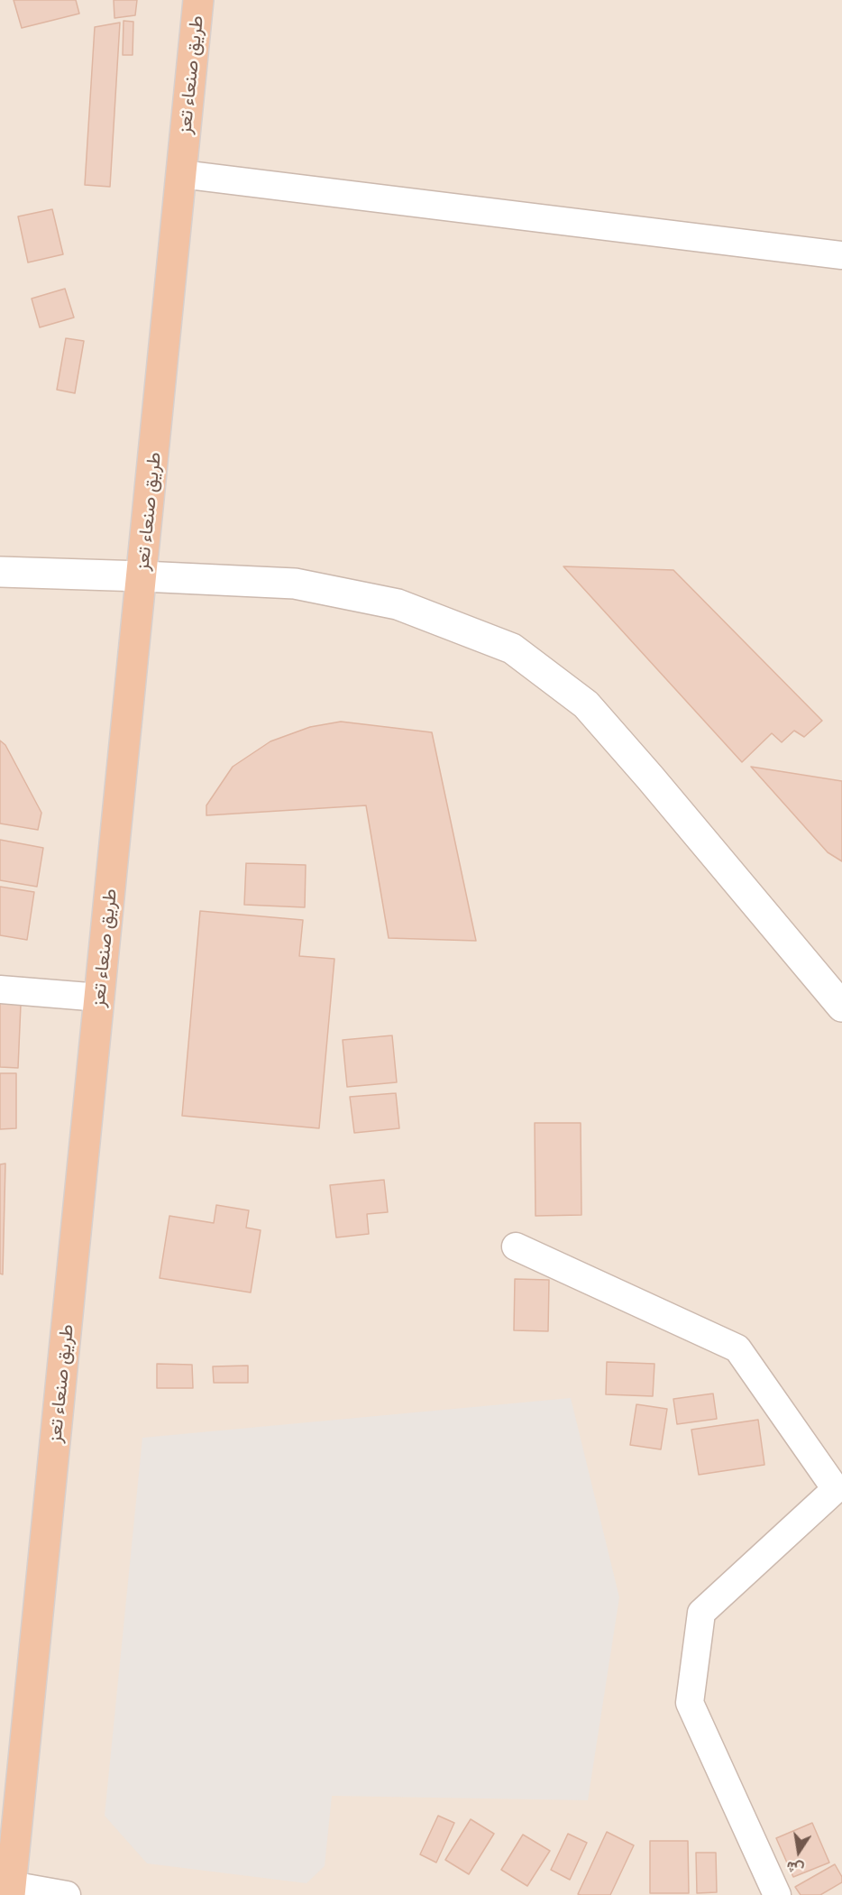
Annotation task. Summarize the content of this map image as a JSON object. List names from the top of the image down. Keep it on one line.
{"streets":{"highway":["طريق صنعاء تعز"]},"north":"bottom"}
